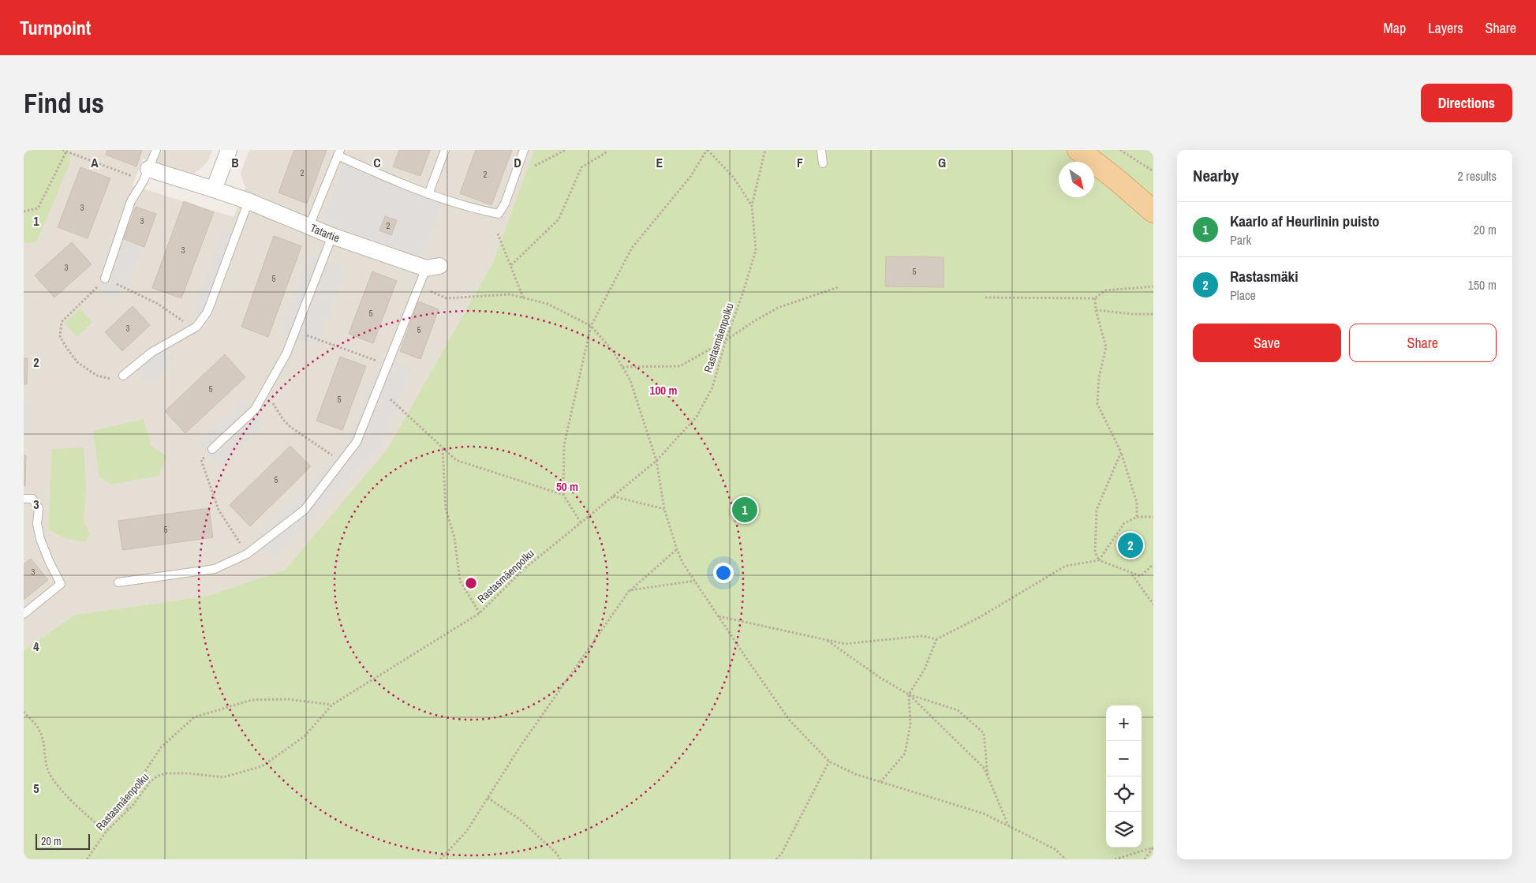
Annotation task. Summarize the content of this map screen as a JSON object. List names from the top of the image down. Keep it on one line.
{"streets":{"street":["Tatartie"],"path":["Rastasmäenpolku"]},"house_numbers":["2","2","3","3","2","3","3","5","5","5","3","5","5","5","5","5","3"],"scale_bar":"20 m","north":"bottom right","page":{"header":"Turnpoint","nav":["Map","Layers","Share"],"buttons":["Directions",["Save","Share"]],"title":"Find us","heading":["Nearby","2 results"],"list":[{"mark":"1","name":"Kaarlo af Heurlinin puisto","note":"Park","value":"20 m"},{"mark":"2","name":"Rastasmäki","note":"Place","value":"150 m"}],"pins":["1","2"],"map_buttons":["+","−"],"scale":"20 m"},"grid":{"columns":["A","B","C","D","E","F","G"],"rows":["1","2","3","4","5"]},"rings":["100 m","50 m"]}
